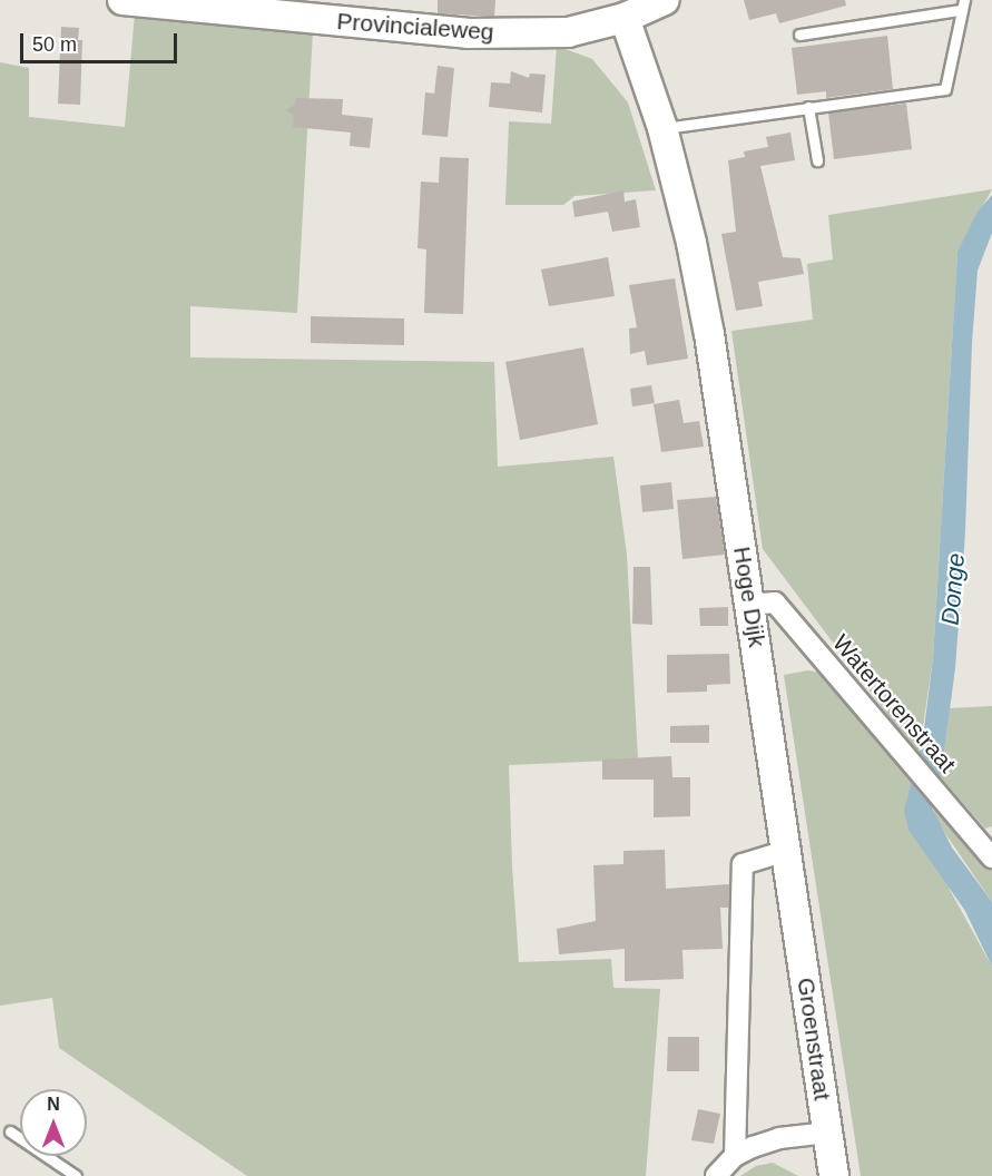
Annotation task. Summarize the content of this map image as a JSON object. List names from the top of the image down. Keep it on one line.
{"streets":{"street":["Provincialeweg","Hoge Dijk","Watertorenstraat","Groenstraat"]},"crossings":[["Provincialeweg","Hoge Dijk"],["Hoge Dijk","Watertorenstraat"],["Hoge Dijk","Groenstraat"]],"water":["Donge"],"scale_bar":"50 m","north":"top"}
